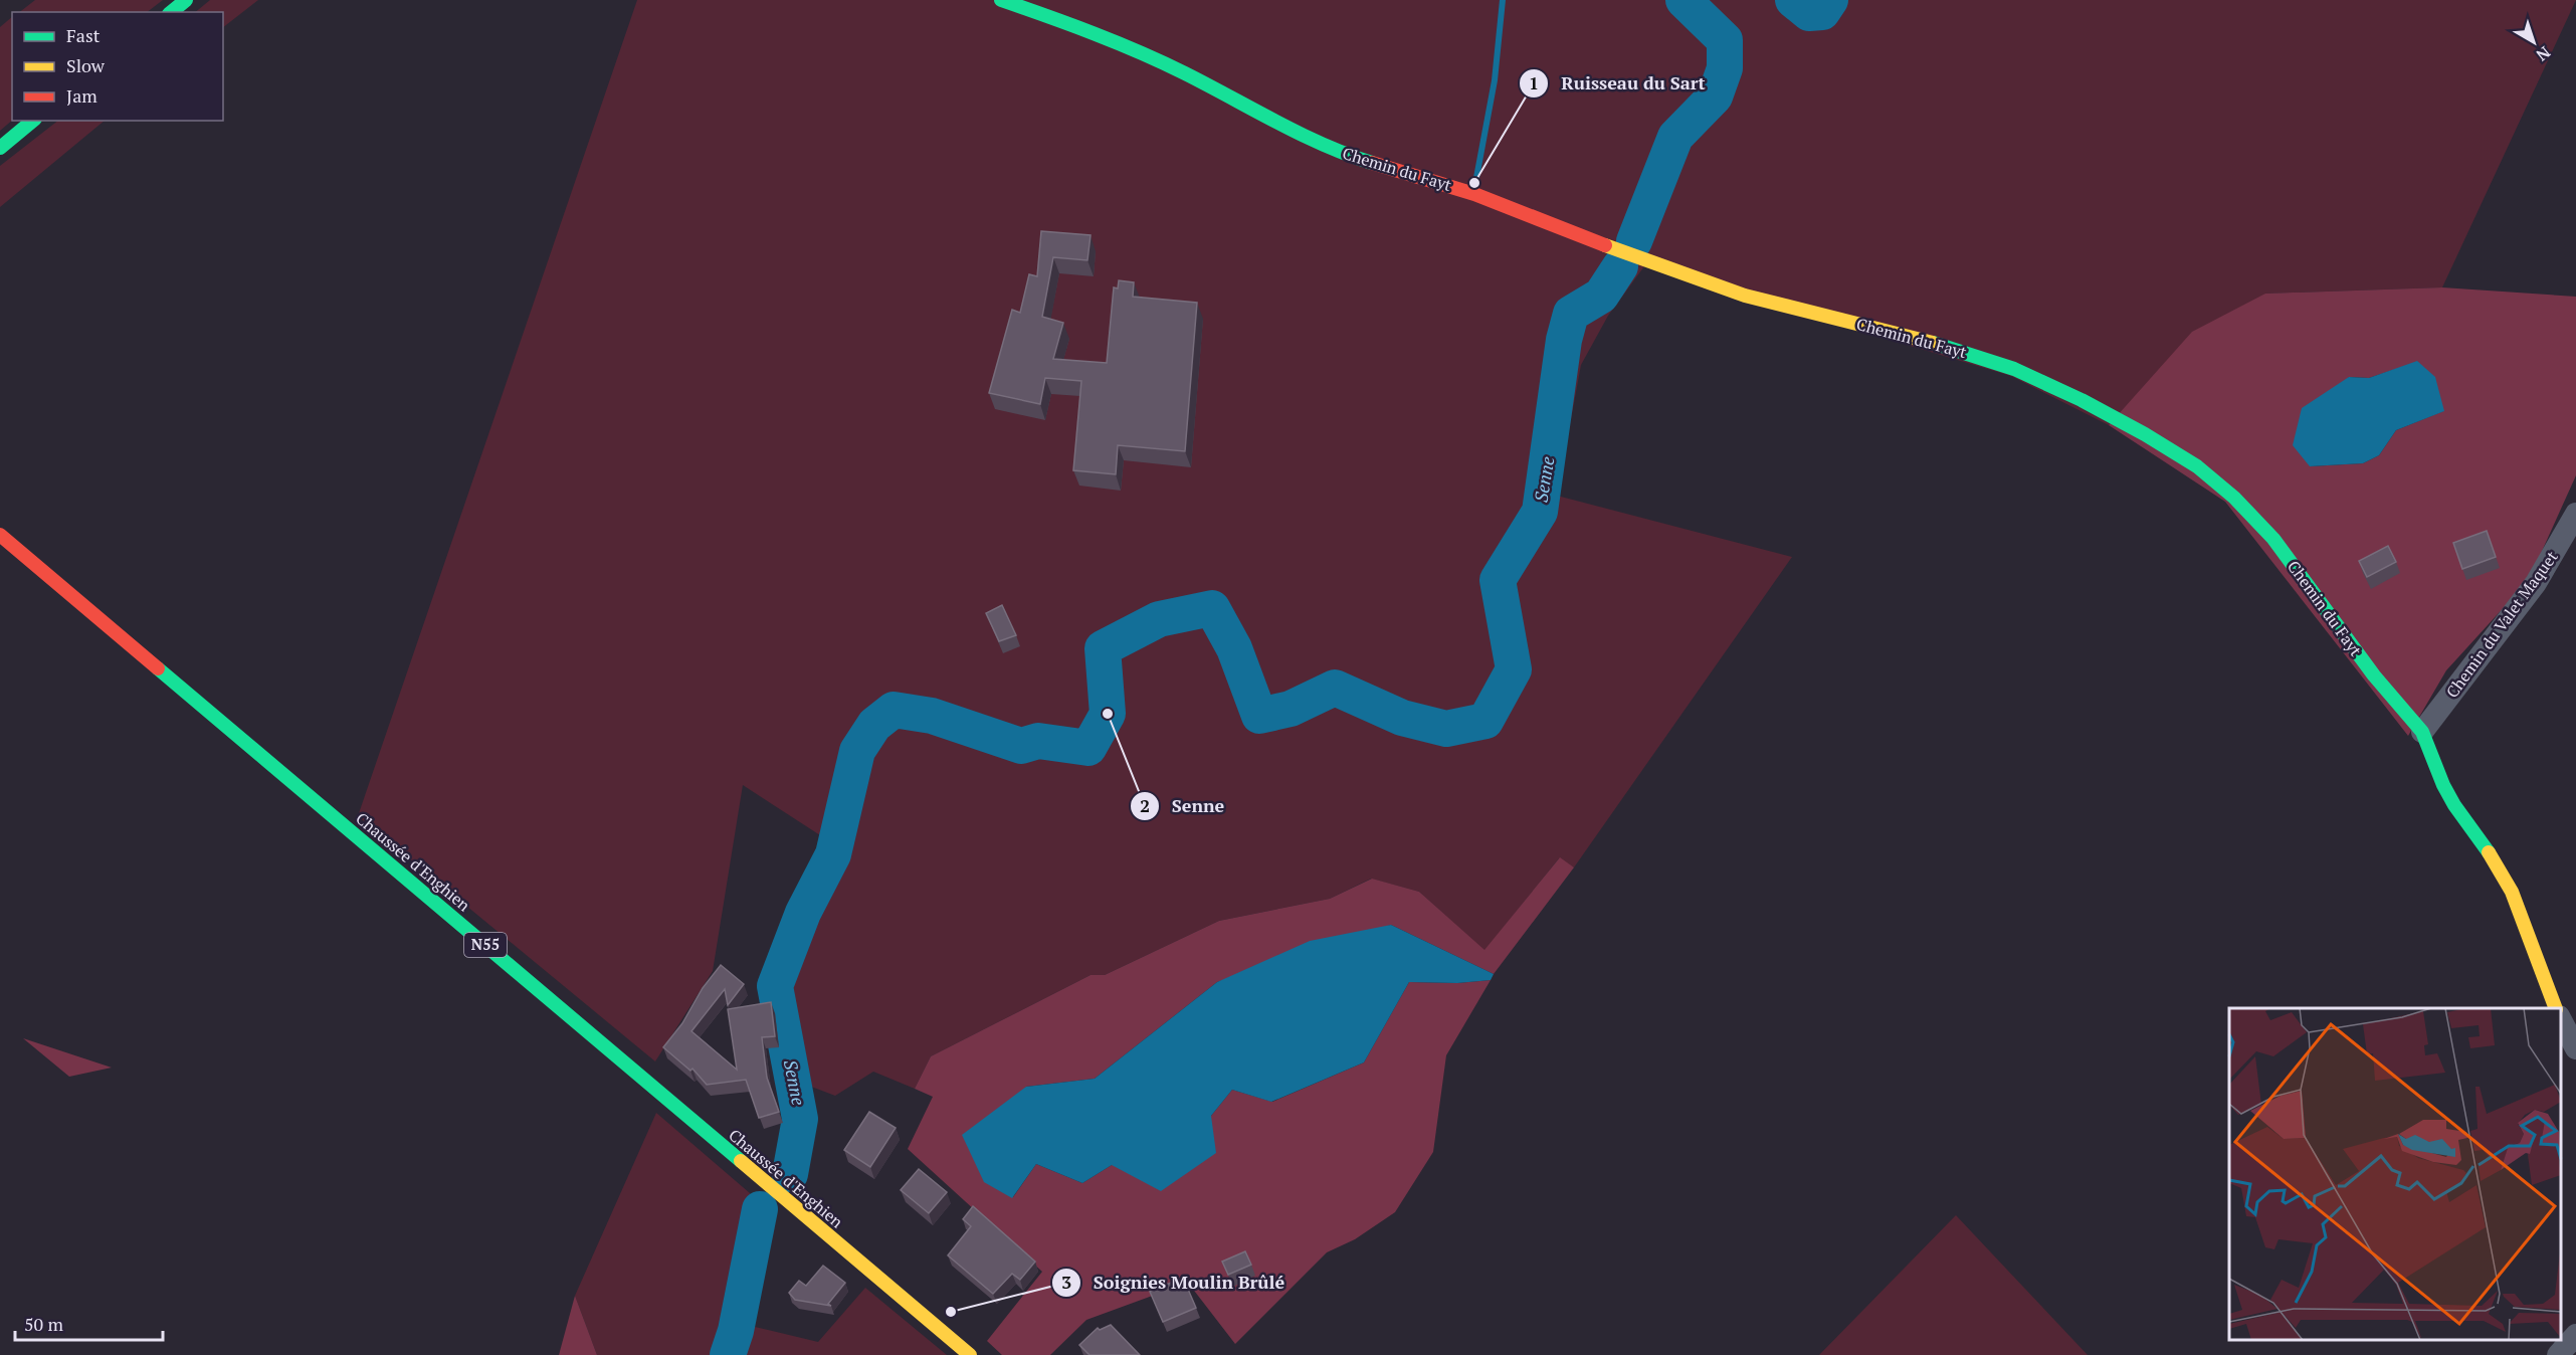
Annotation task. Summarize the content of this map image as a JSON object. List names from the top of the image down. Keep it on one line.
{"streets":{"main road":["Chemin du Fayt","Chaussée d'Enghien","N55"],"street":["Chemin du Valet Maquet"]},"crossings":[["Chemin du Fayt","Chemin du Valet Maquet"]],"water":["Senne"],"places":["Ruisseau du Sart","Senne","Soignies Moulin Brûlé"],"legend":["Fast","Slow","Jam"],"scale_bar":"50 m","north":"bottom right"}
